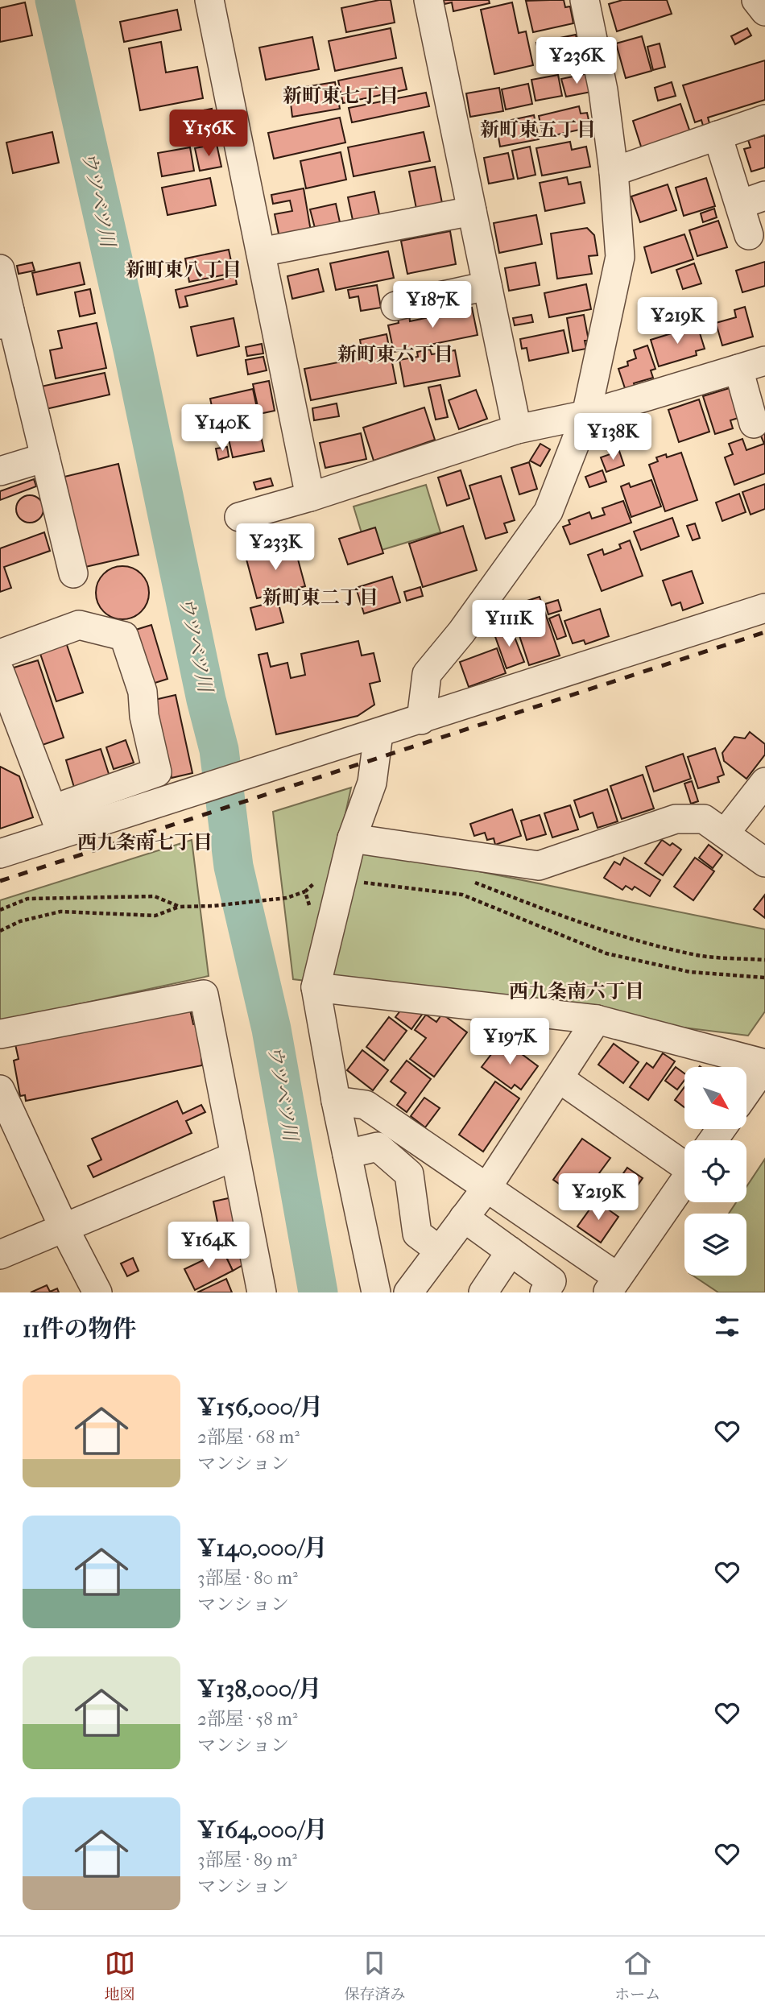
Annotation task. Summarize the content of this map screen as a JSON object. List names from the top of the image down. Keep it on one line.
{"districts":["新町東七丁目","新町東五丁目","新町東八丁目","新町東六丁目","新町東二丁目","西九条南七丁目","西九条南六丁目"],"water":["ウツベツ川"],"north":"bottom right","page":{"price":["¥236K","¥156K","¥187K","¥219K","¥140K","¥138K","¥233K","¥111K","¥197K","¥219K","¥164K"],"heading":"11件の物件","list":[{"name":"¥156,000/月","note":"2部屋 · 68 m² · マンション"},{"name":"¥140,000/月","note":"3部屋 · 80 m² · マンション"},{"name":"¥138,000/月","note":"2部屋 · 58 m² · マンション"},{"name":"¥164,000/月","note":"3部屋 · 89 m² · マンション"}],"tabs":["地図","保存済み","ホーム"]}}
